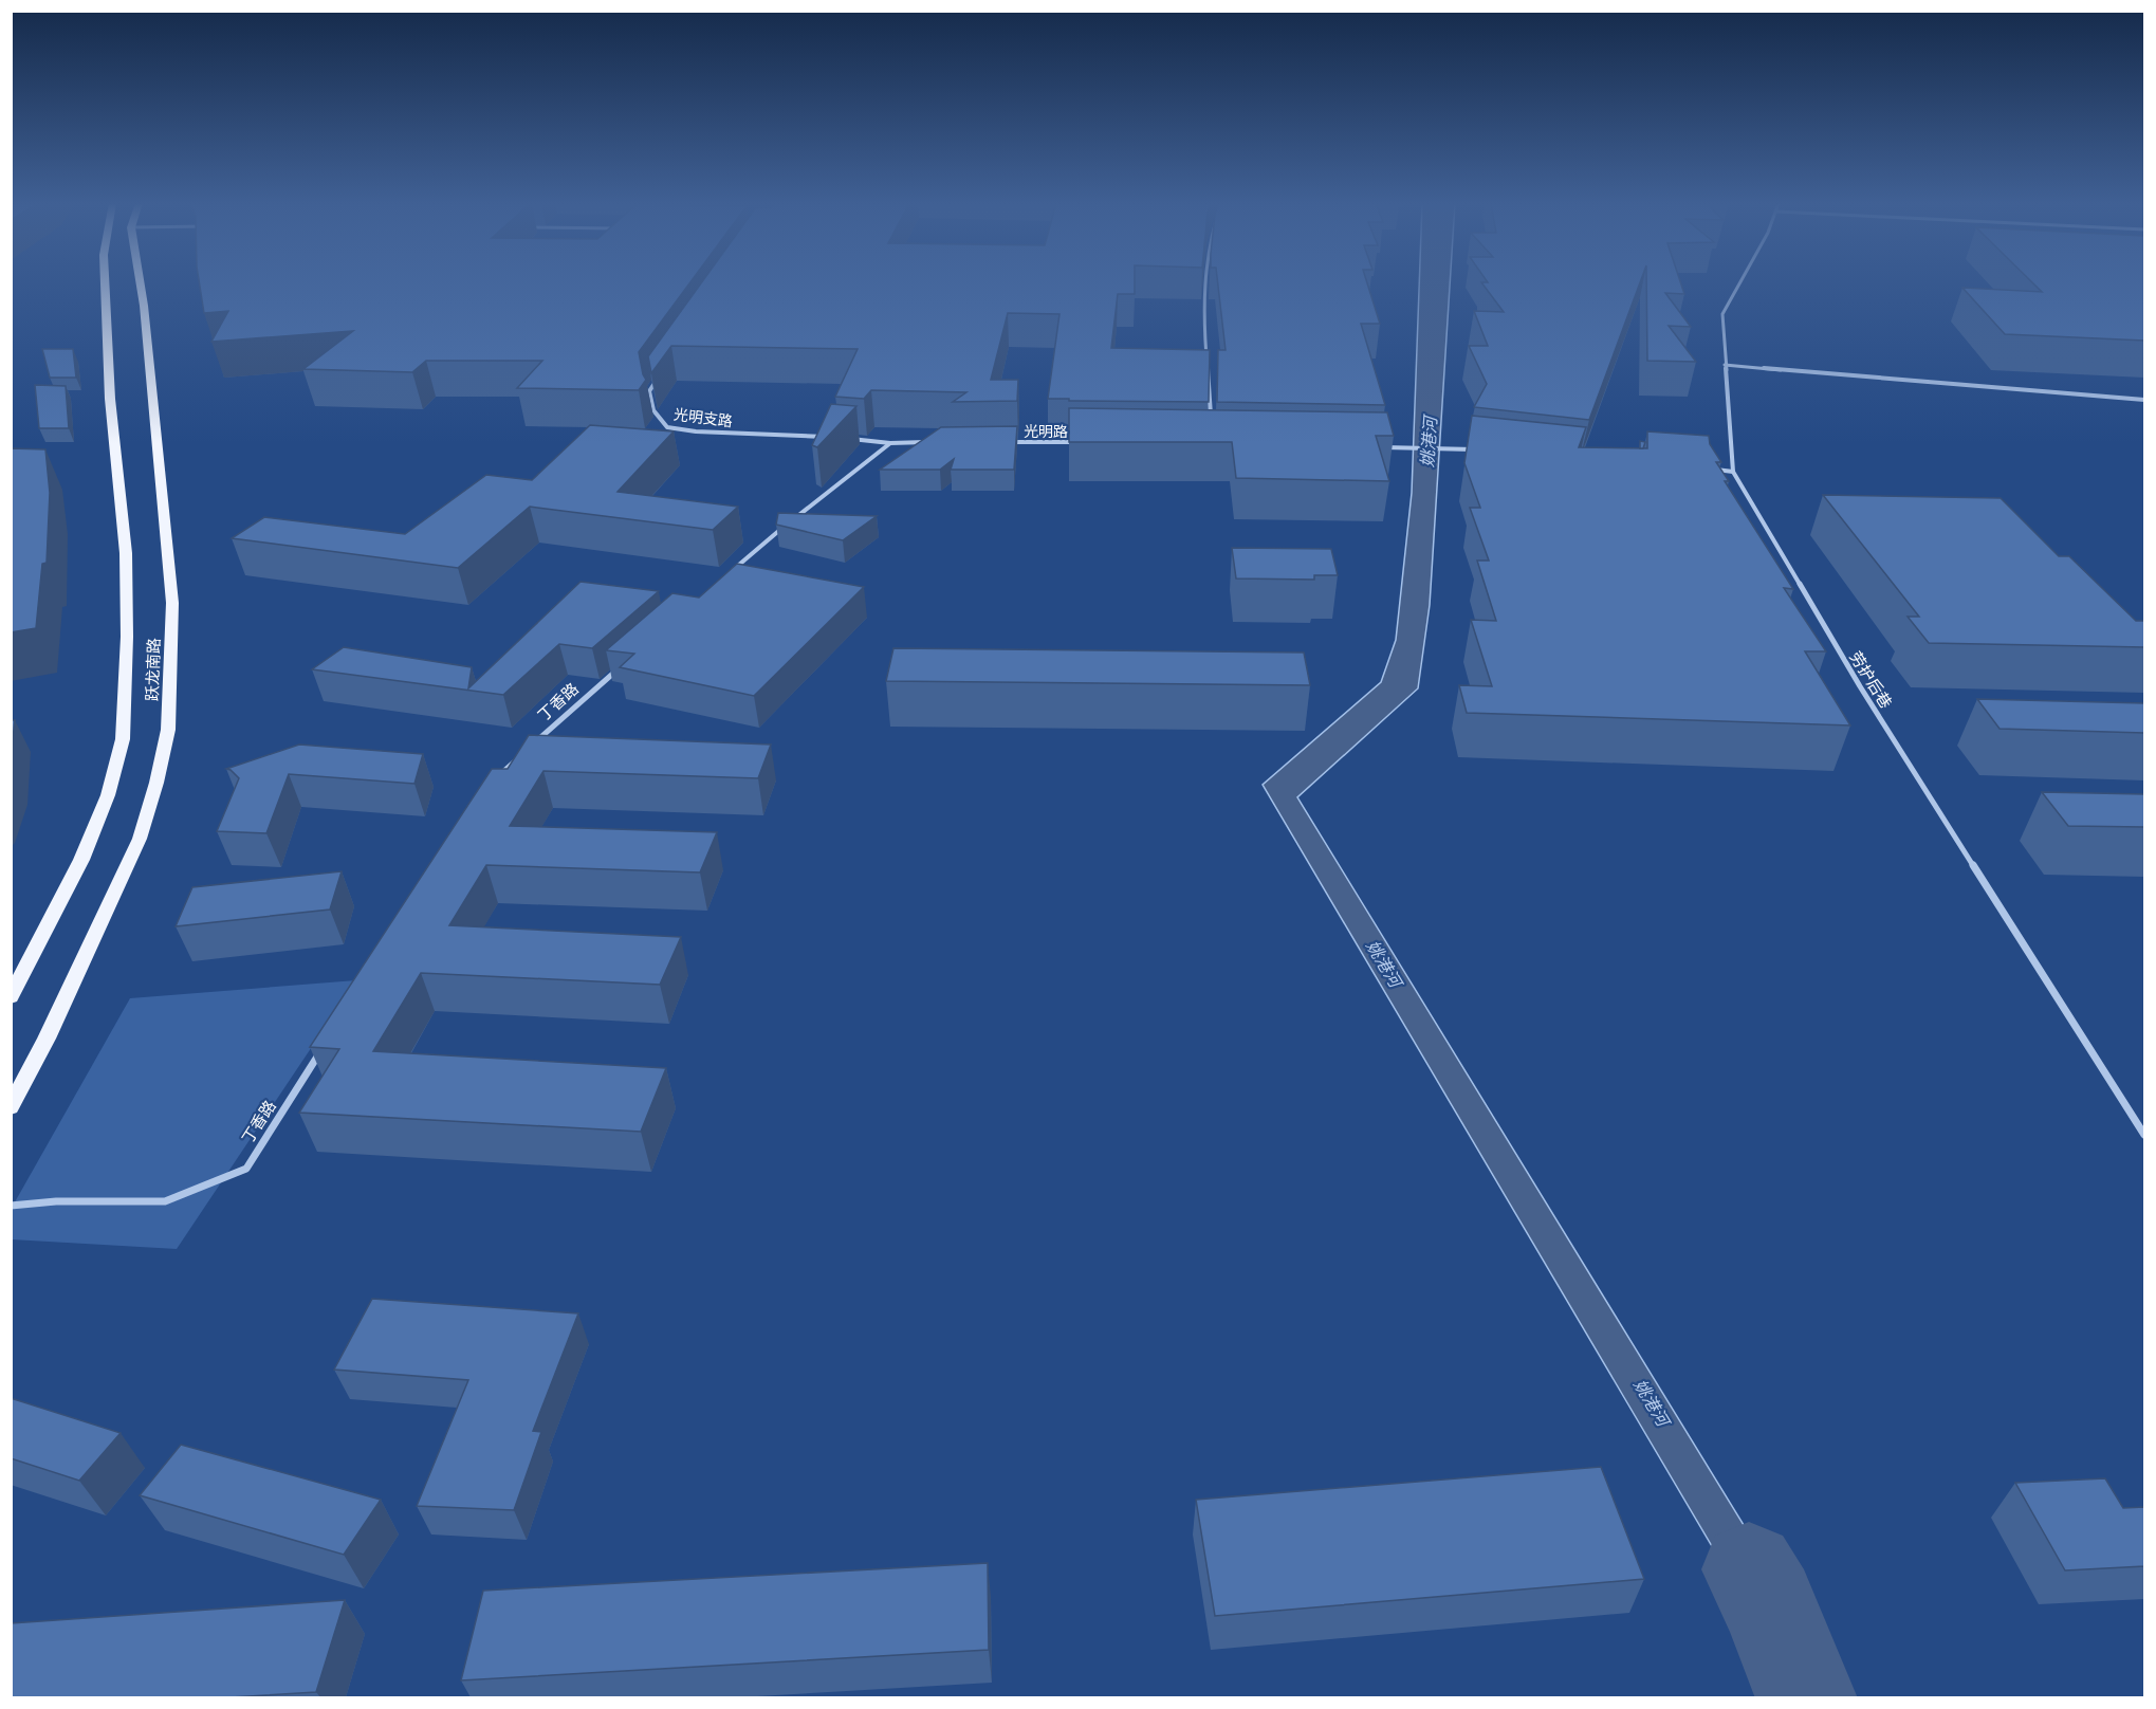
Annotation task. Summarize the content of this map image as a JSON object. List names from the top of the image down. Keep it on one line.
{"streets":{"main road":["跃龙南路"],"street":["光明支路","光明路","劳护后巷","丁香路"]},"water":["姚港河"]}
